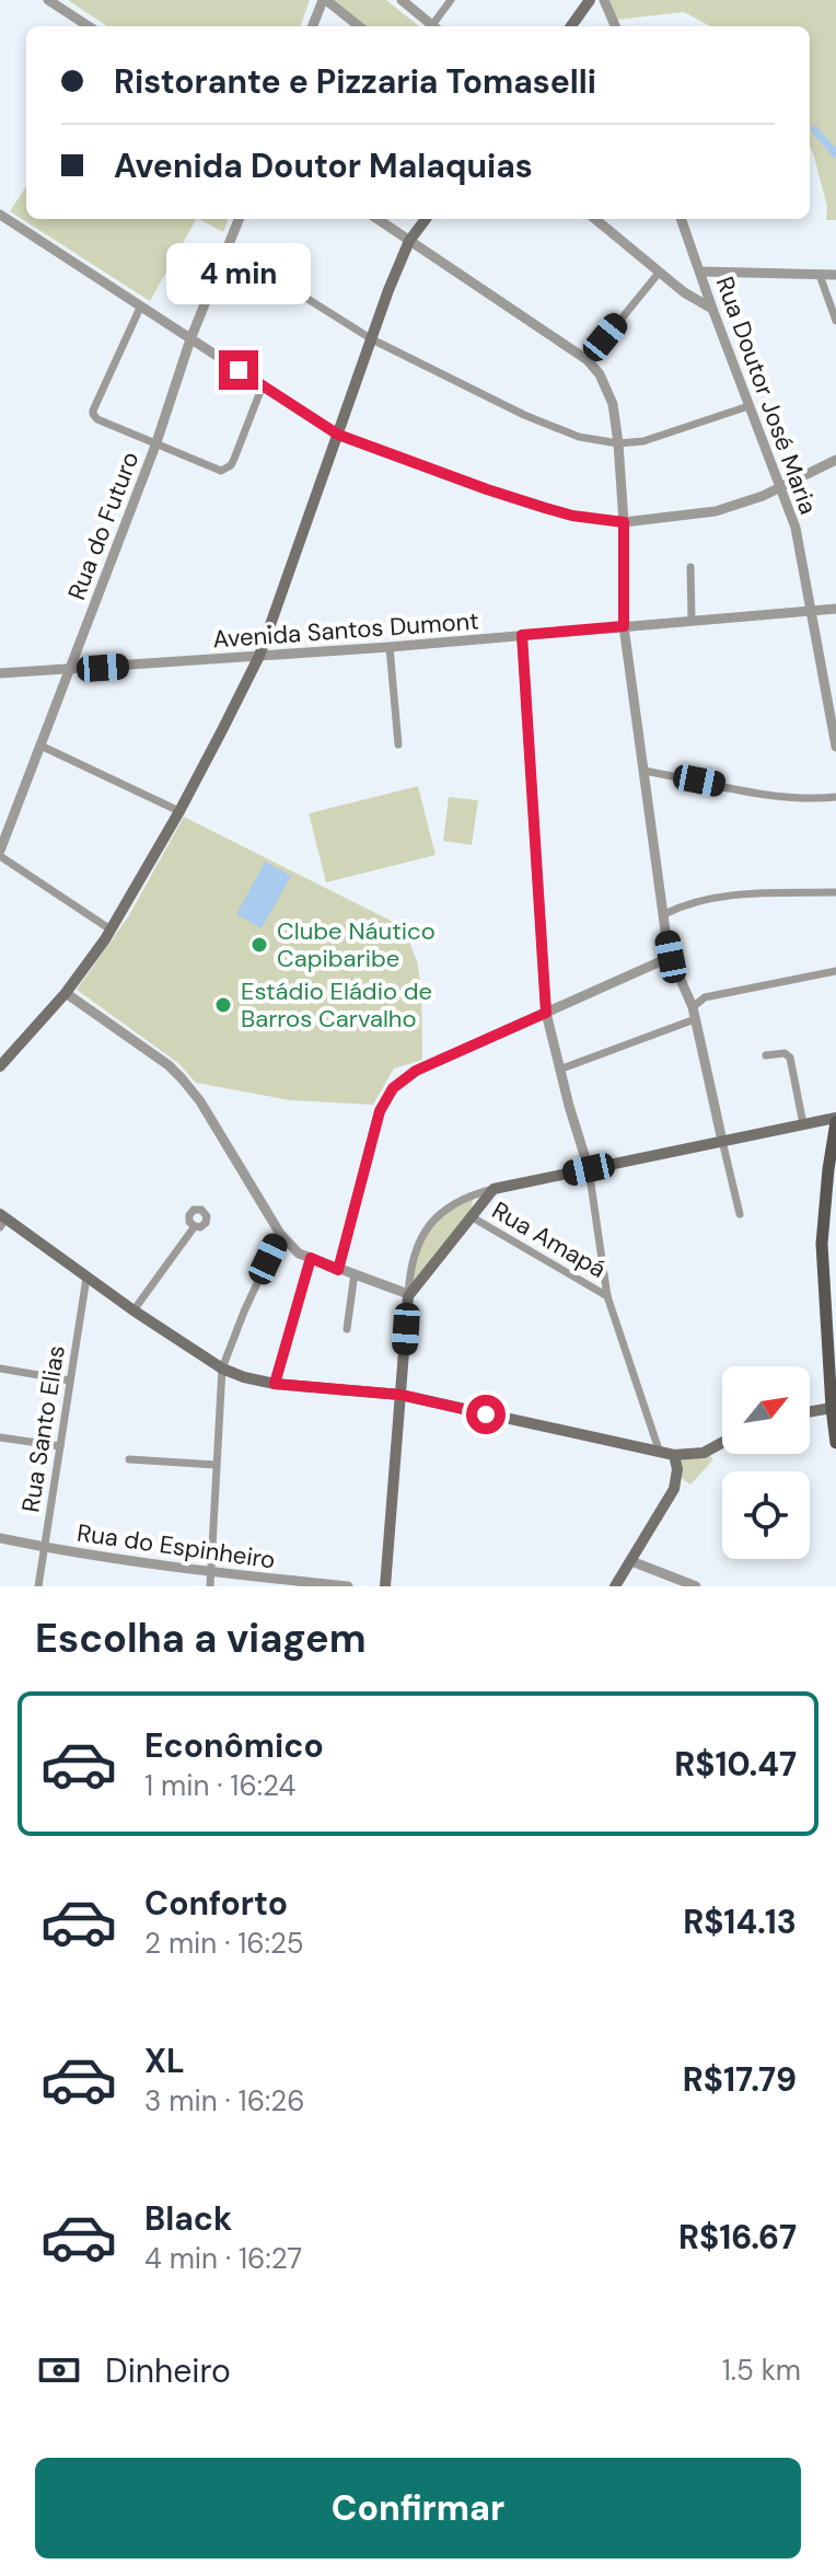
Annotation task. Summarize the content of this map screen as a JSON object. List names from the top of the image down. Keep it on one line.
{"streets":{"street":["Rua Doutor José Maria","Rua do Futuro","Avenida Santos Dumont","Rua Amapá","Rua Santo Elias","Rua do Espinheiro"]},"crossings":[["Rua Doutor José Maria","Avenida Santos Dumont"],["Rua do Futuro","Avenida Santos Dumont"],["Rua Santo Elias","Rua do Espinheiro"]],"places":["Clube Náutico Capibaribe","Estádio Eládio de Barros Carvalho"],"north":"top right","page":{"banner":["Ristorante e Pizzaria Tomaselli","Avenida Doutor Malaquias"],"bubble":"4 min","heading":"Escolha a viagem","list":[{"name":"Econômico","note":"1 min · 16:24","value":"R$10.47"},{"name":"Conforto","note":"2 min · 16:25","value":"R$14.13"},{"name":"XL","note":"3 min · 16:26","value":"R$17.79"},{"name":"Black","note":"4 min · 16:27","value":"R$16.67"}],"pay":["Dinheiro","1.5 km"],"buttons":"Confirmar"}}
